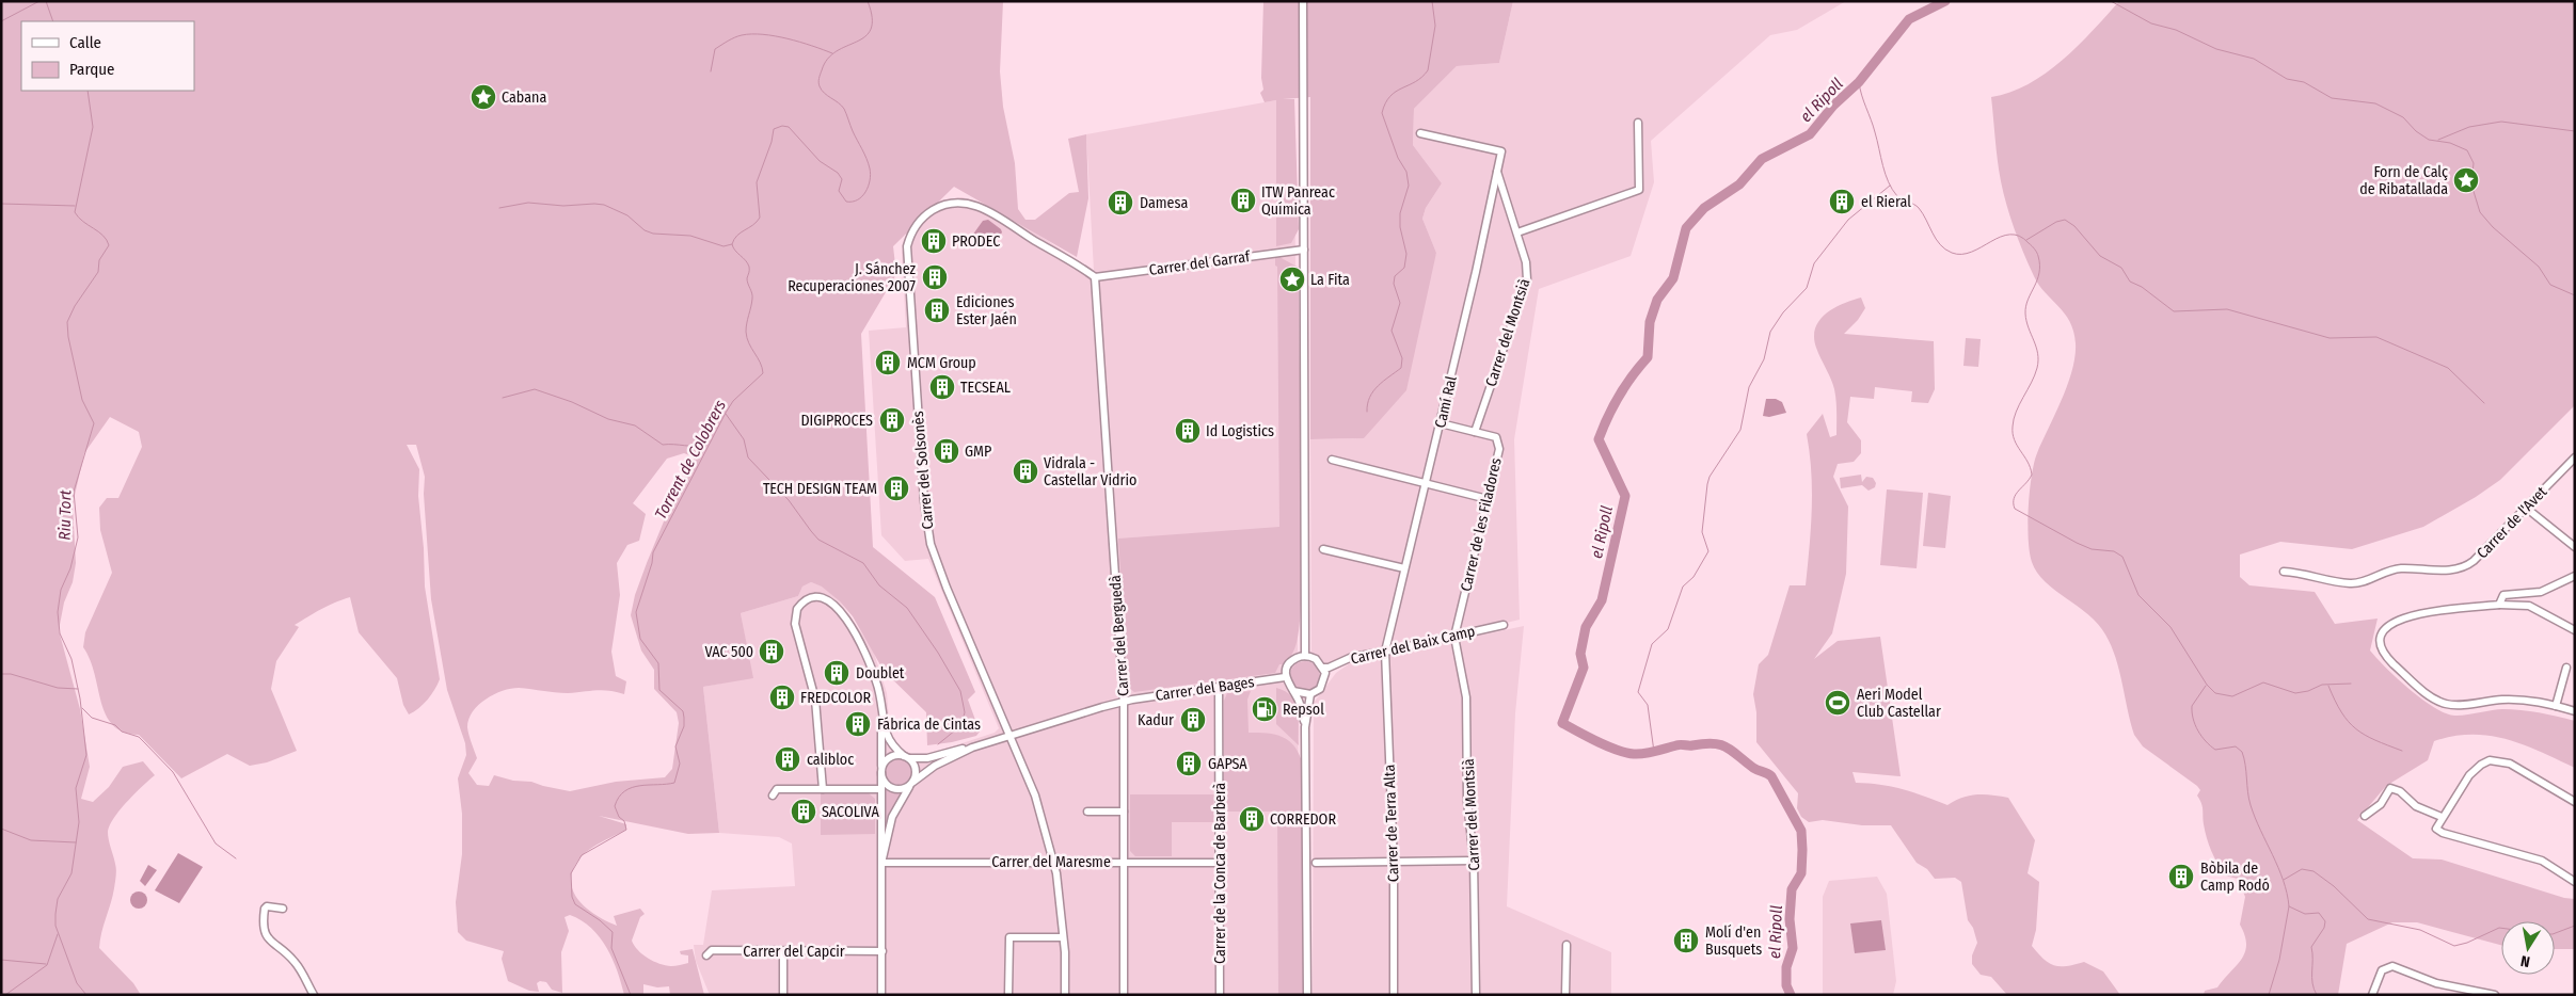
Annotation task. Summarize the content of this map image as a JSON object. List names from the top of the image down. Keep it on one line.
{"streets":{"street":["Carrer del Garraf","Carrer del Montsià","Camí Ral","Carrer del Solsonès","Carrer de l'Avet","Carrer de les Filadores","Carrer del Berguedà","Carrer del Baix Camp","Carrer del Bages","Carrer de Terra Alta","Carrer del Maresme","Carrer de la Conca de Barberà","Carrer del Capcir"]},"crossings":[["Carrer del Garraf","Carrer del Solsonès"],["Carrer del Garraf","Carrer del Berguedà"],["Carrer del Montsià","Camí Ral"],["Carrer del Montsià","Carrer de les Filadores"],["Carrer del Montsià","Carrer del Baix Camp"],["Camí Ral","Carrer de les Filadores"],["Camí Ral","Carrer del Baix Camp"],["Camí Ral","Carrer de Terra Alta"],["Carrer del Solsonès","Carrer del Berguedà"],["Carrer del Solsonès","Carrer del Bages"],["Carrer del Solsonès","Carrer del Maresme"],["Carrer de les Filadores","Carrer del Baix Camp"],["Carrer del Berguedà","Carrer del Bages"],["Carrer del Berguedà","Carrer del Maresme"],["Carrer del Baix Camp","Carrer del Bages"],["Carrer del Baix Camp","Carrer de Terra Alta"],["Carrer del Bages","Carrer de la Conca de Barberà"],["Carrer del Maresme","Carrer de la Conca de Barberà"]],"water":["el Ripoll","Torrent de Colobrers","Riu Tort"],"places":{"place":["Cabana","Forn de Calç de Ribatallada","La Fita"],"building":["ITW Panreac Química","el Rieral","Damesa","PRODEC","J. Sánchez Recuperaciones 2007","Ediciones Ester Jaén","MCM Group","TECSEAL","DIGIPROCES","Id Logistics","GMP","Vidrala - Castellar Vidrio","TECH DESIGN TEAM","VAC 500","Doublet","FREDCOLOR","Kadur","Fábrica de Cintas","calibloc","GAPSA","SACOLIVA","CORREDOR","Bòbila de Camp Rodó","Molí d'en Busquets"],"sports":["Aeri Model Club Castellar"],"fuel station":["Repsol"]},"legend":["Calle","Parque"],"north":"bottom"}
